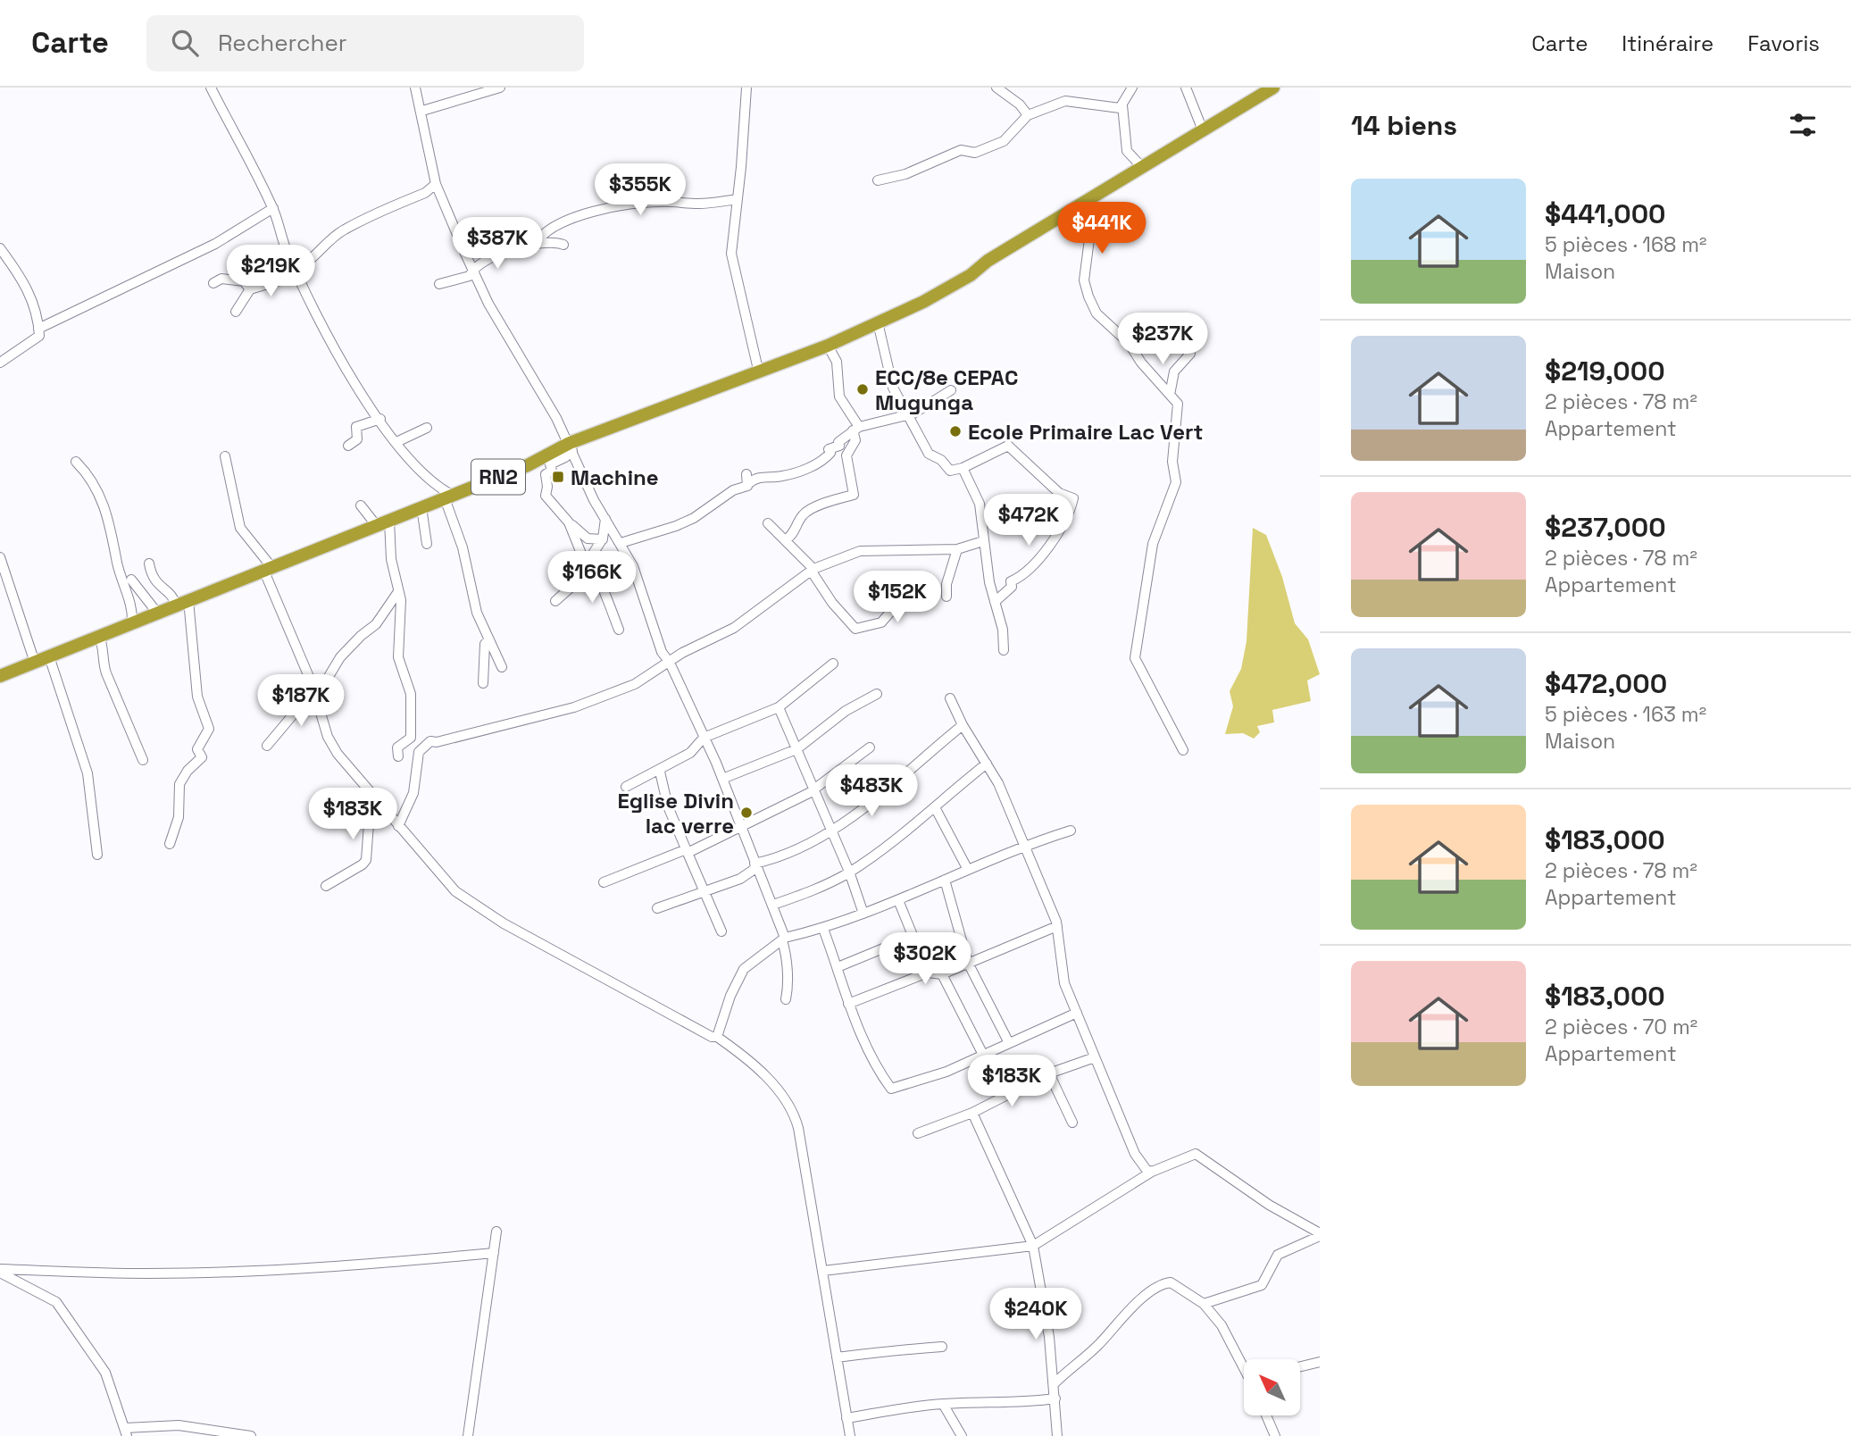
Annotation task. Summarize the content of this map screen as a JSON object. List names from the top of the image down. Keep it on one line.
{"streets":{"highway":["RN2"]},"places":{"other":["ECC/8e CEPAC Mugunga","Ecole Primaire Lac Vert","Eglise Divin lac verre"],"transit":["Machine"]},"north":"top left","page":{"header":"Carte","search":"Rechercher","nav":["Carte","Itinéraire","Favoris"],"heading":"14 biens","list":[{"name":"$441,000","note":"5 pièces · 168 m² · Maison"},{"name":"$219,000","note":"2 pièces · 78 m² · Appartement"},{"name":"$237,000","note":"2 pièces · 78 m² · Appartement"},{"name":"$472,000","note":"5 pièces · 163 m² · Maison"},{"name":"$183,000","note":"2 pièces · 78 m² · Appartement"},{"name":"$183,000","note":"2 pièces · 70 m² · Appartement"}],"price":["$355K","$441K","$387K","$219K","$237K","$472K","$166K","$152K","$187K","$483K","$183K","$302K","$183K","$240K"]}}
